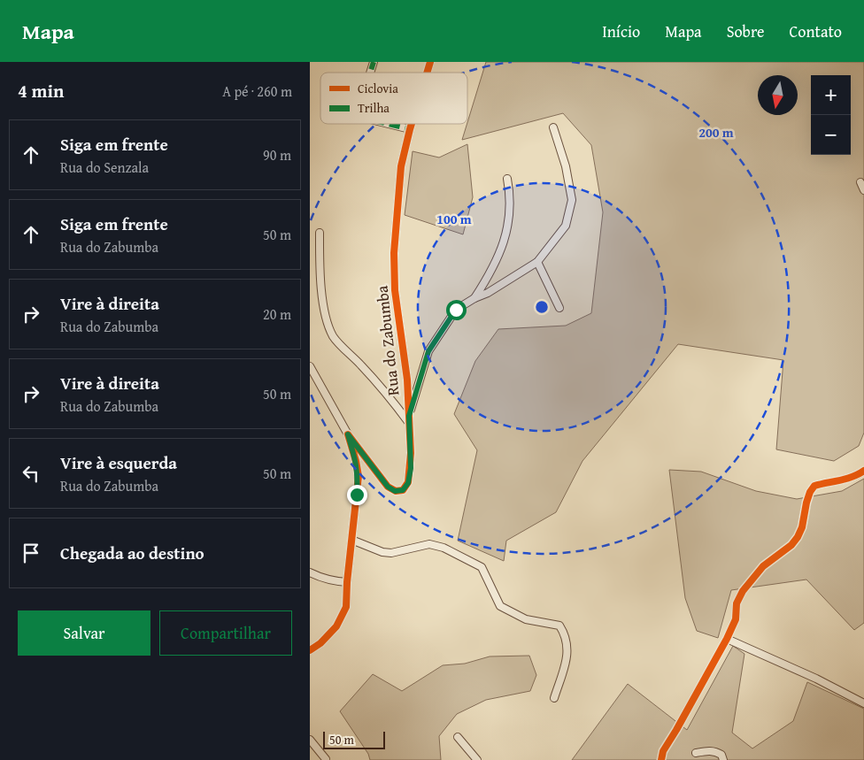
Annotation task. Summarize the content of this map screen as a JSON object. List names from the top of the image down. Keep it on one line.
{"streets":{"street":["Rua do Zabumba"]},"legend":["Ciclovia","Trilha"],"scale_bar":"50 m","north":"bottom","page":{"header":"Mapa","nav":["Início","Mapa","Sobre","Contato"],"heading":["4 min","A pé · 260 m"],"map_buttons":["+","−"],"list":[["Siga em frente","Rua do Senzala","90 m"],["Siga em frente","Rua do Zabumba","50 m"],["Vire à direita","Rua do Zabumba","20 m"],["Vire à direita","Rua do Zabumba","50 m"],["Vire à esquerda","Rua do Zabumba","50 m"],"Chegada ao destino"],"buttons":["Salvar","Compartilhar"],"scale":"50 m"},"rings":["200 m","100 m"]}
